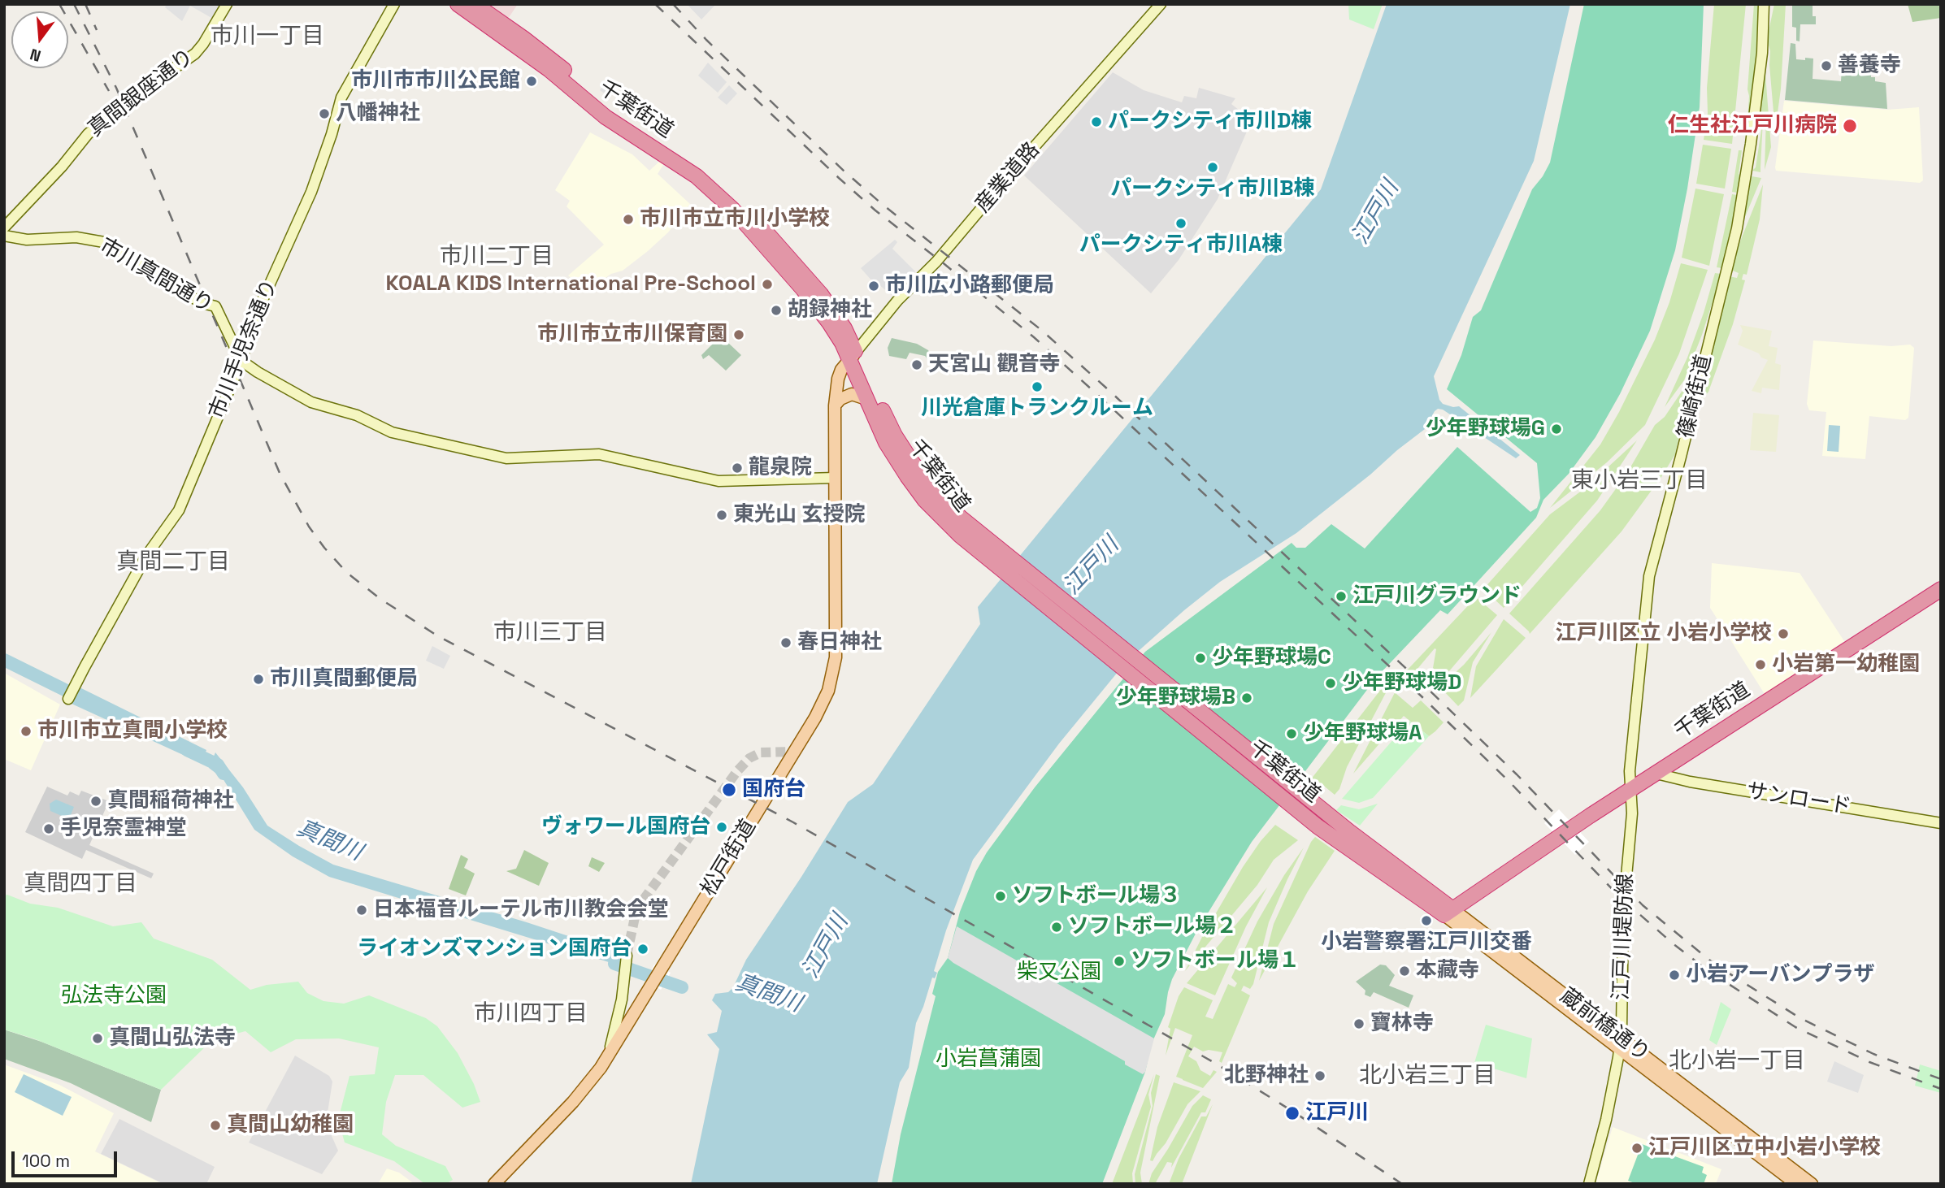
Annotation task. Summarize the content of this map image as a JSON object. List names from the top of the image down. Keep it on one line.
{"streets":{"highway":["千葉街道"],"main road":["松戸街道","蔵前橋通り"],"street":["真間銀座通り","産業道路","市川真間通り","市川手児奈通り","篠崎街道","サンロード","江戸川堤防線"]},"crossings":[["千葉街道","産業道路"],["千葉街道","篠崎街道"],["千葉街道","サンロード"],["千葉街道","松戸街道"],["千葉街道","江戸川堤防線"],["千葉街道","蔵前橋通り"],["産業道路","松戸街道"],["市川真間通り","市川手児奈通り"],["篠崎街道","江戸川堤防線"],["江戸川堤防線","蔵前橋通り"]],"districts":["市川一丁目","市川二丁目","東小岩三丁目","真間二丁目","市川三丁目","真間四丁目","市川四丁目","北小岩一丁目","北小岩三丁目"],"water":["江戸川","真間川"],"parks":["柴又公園","弘法寺公園","小岩菖蒲園"],"places":["善養寺","市川市市川公民館","八幡神社","パークシティ市川D棟","仁生社江戸川病院","パークシティ市川B棟","市川市立市川小学校","パークシティ市川A棟","KOALA KIDS International Pre-School","市川広小路郵便局","胡録神社","市川市立市川保育園","天宮山 觀音寺","川光倉庫トランクルーム","少年野球場G","龍泉院","東光山 玄授院","江戸川グラウンド","江戸川区立 小岩小学校","春日神社","少年野球場C","小岩第一幼稚園","市川真間郵便局","少年野球場D","少年野球場B","市川市立真間小学校","少年野球場A","国府台","真間稲荷神社","ヴォワール国府台","手児奈霊神堂","ソフトボール場３","日本福音ルーテル市川教会会堂","小岩警察署江戸川交番","ソフトボール場２","ライオンズマンション国府台","ソフトボール場１","本藏寺","小岩アーバンプラザ","寶林寺","真間山弘法寺","北野神社","江戸川","真間山幼稚園","江戸川区立中小岩小学校"],"scale_bar":"100 m","north":"bottom"}
